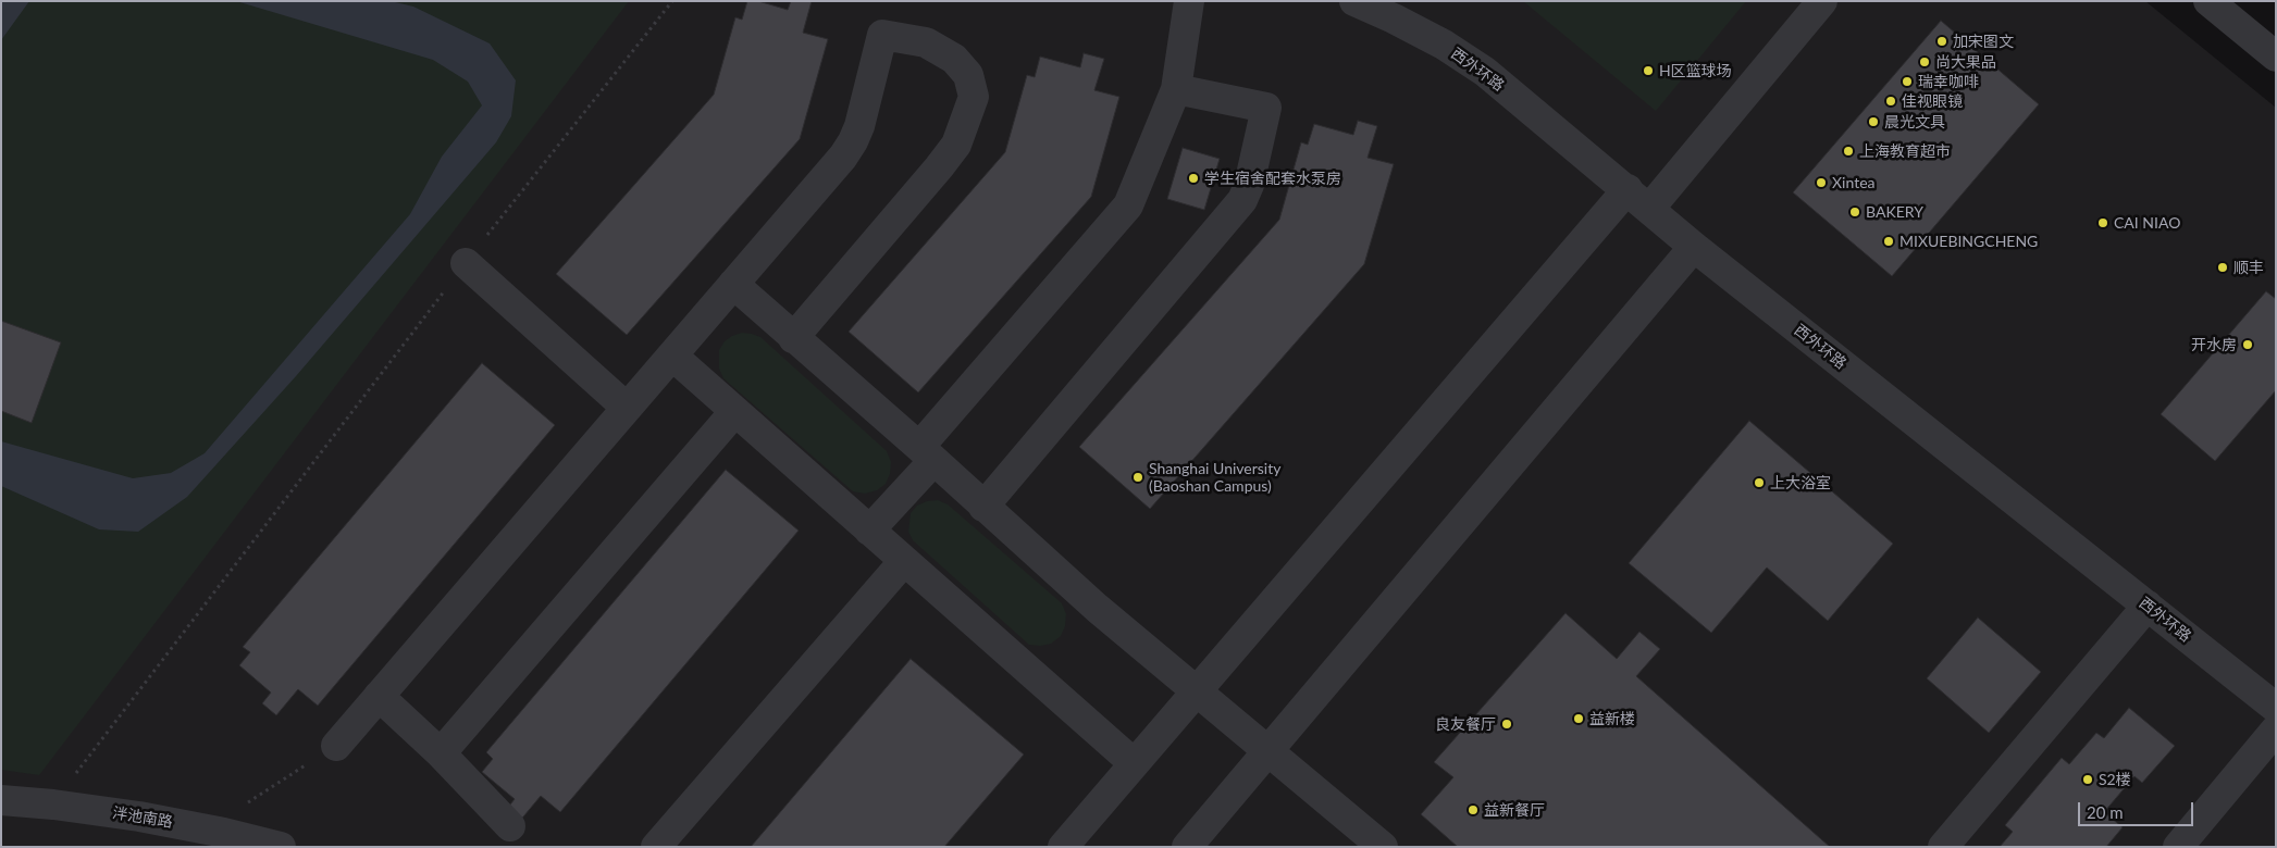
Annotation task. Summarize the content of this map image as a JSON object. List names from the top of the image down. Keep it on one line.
{"streets":{"street":["西外环路","泮池南路"]},"places":["加宋图文","尚大果品","H区篮球场","瑞幸咖啡","佳视眼镜","晨光文具","上海教育超市","学生宿舍配套水泵房","Xintea","BAKERY","CAI NIAO","MIXUEBINGCHENG","顺丰","开水房","Shanghai University (Baoshan Campus)","上大浴室","益新楼","良友餐厅","S2楼","益新餐厅"],"scale_bar":"20 m"}
